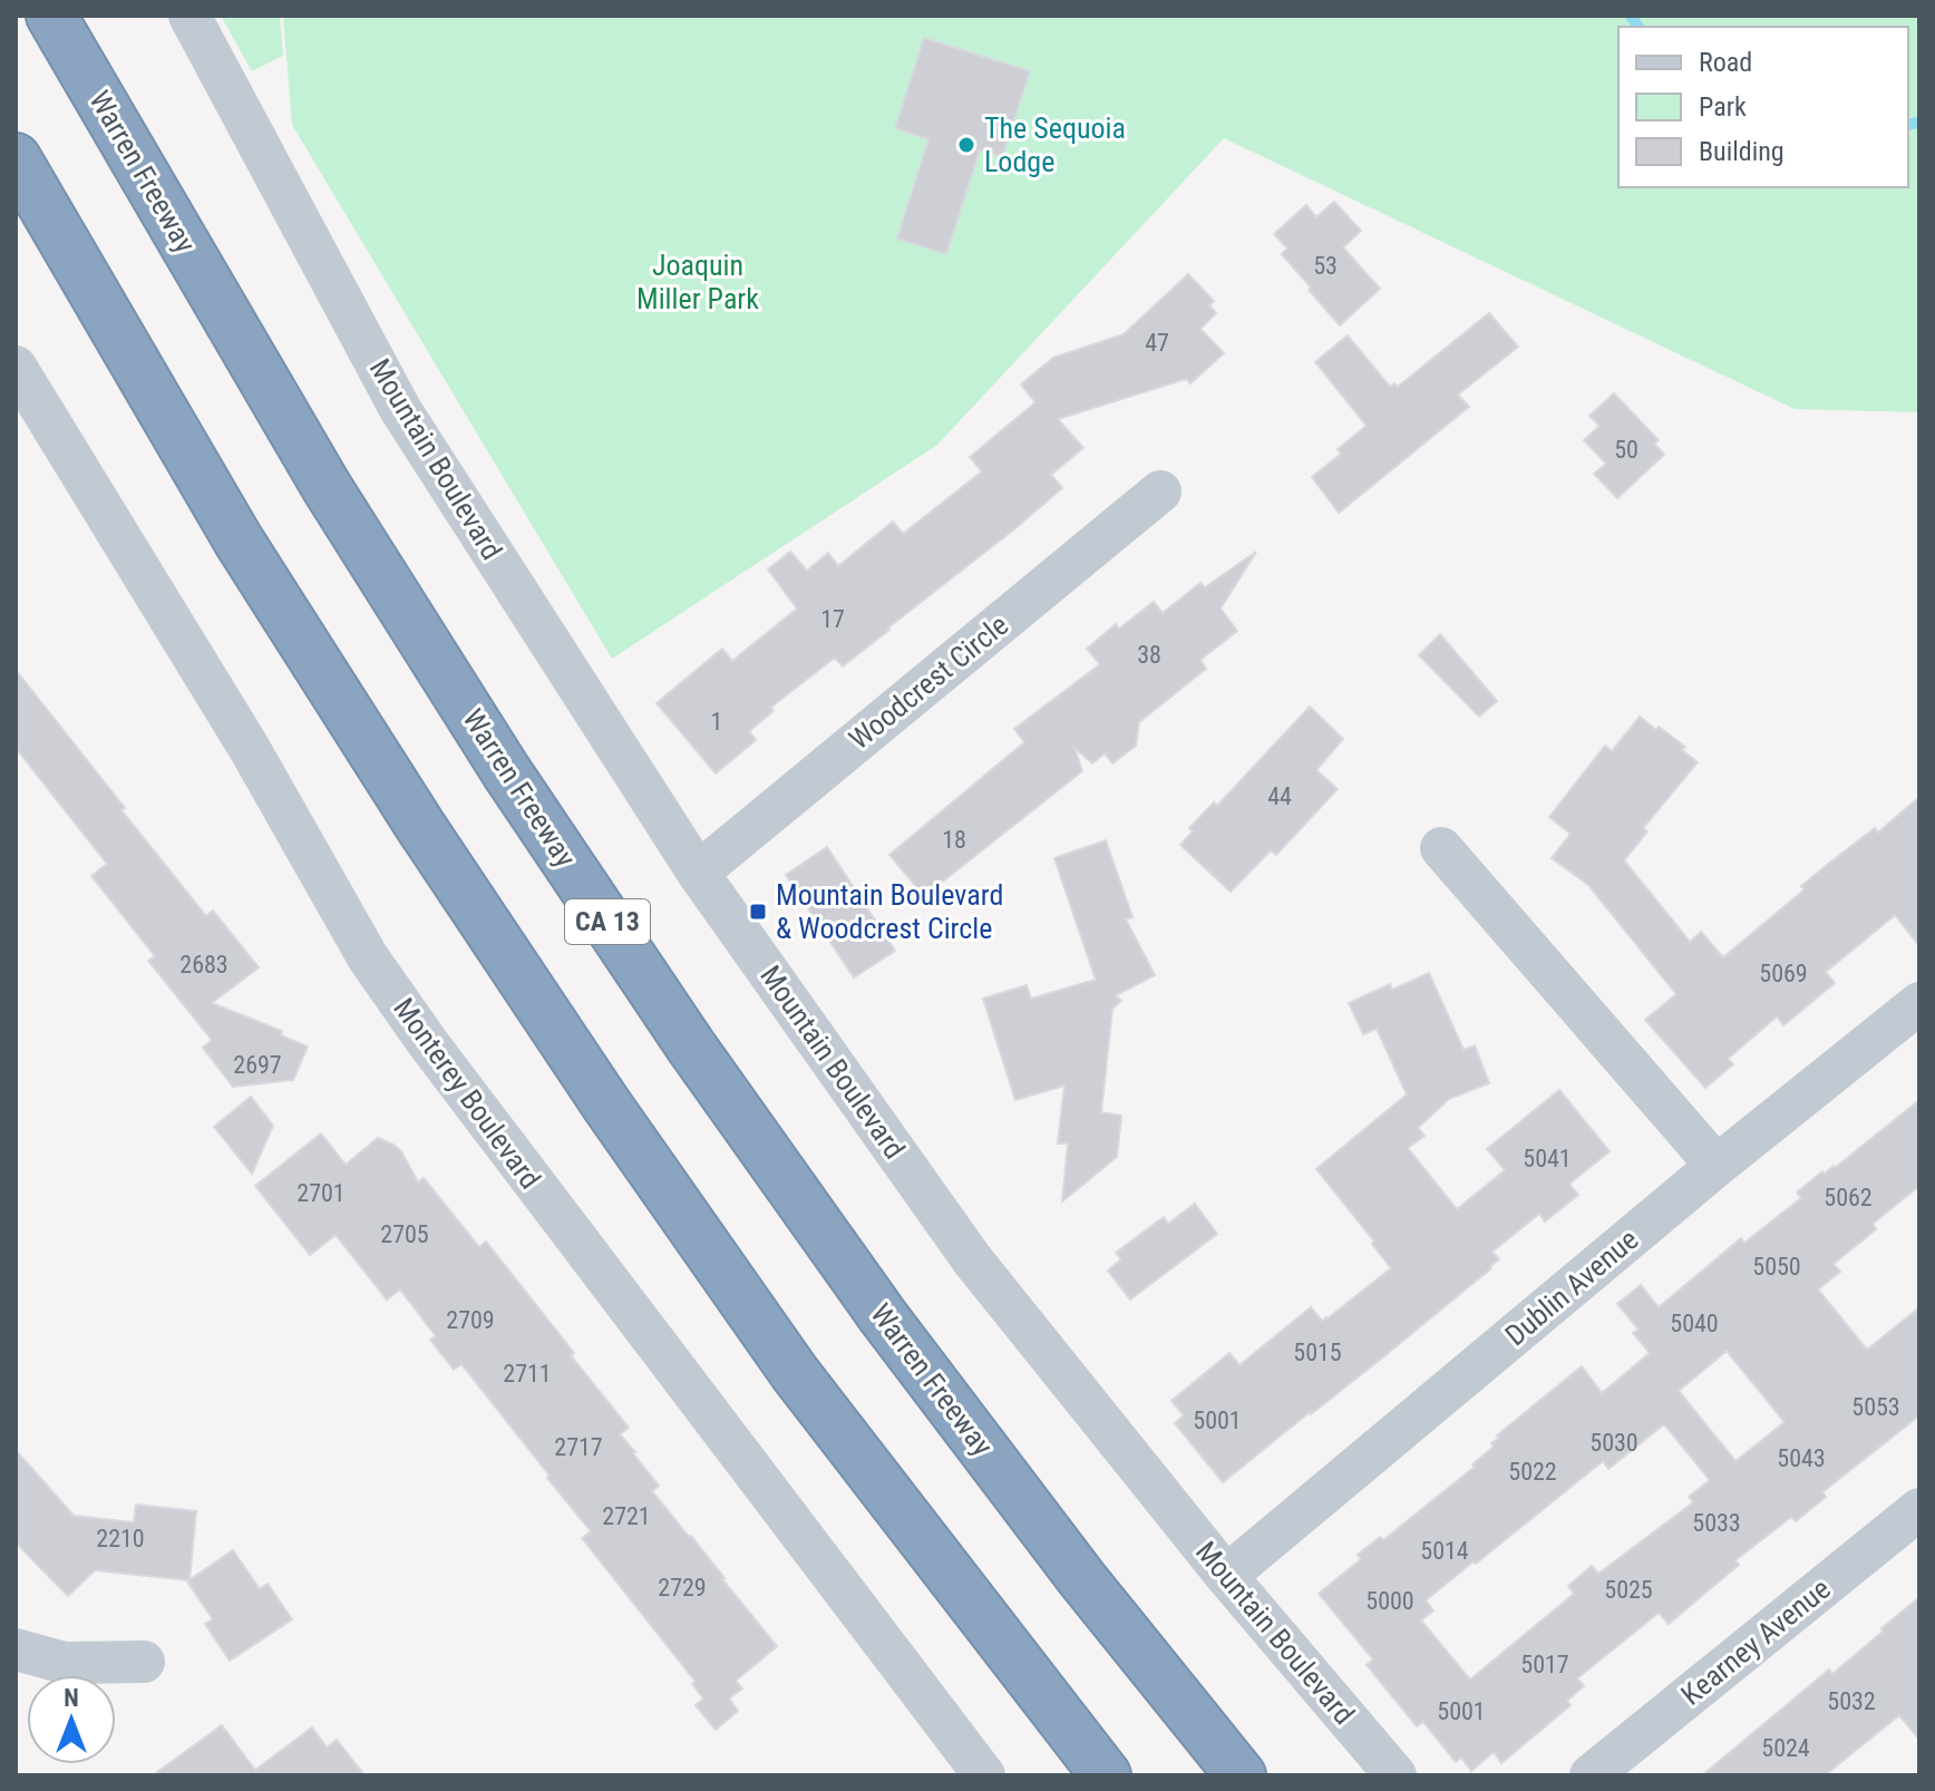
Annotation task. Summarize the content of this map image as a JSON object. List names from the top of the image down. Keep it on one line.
{"streets":{"highway":["Warren Freeway","CA 13"],"street":["Mountain Boulevard","Woodcrest Circle","Monterey Boulevard","Dublin Avenue","Kearney Avenue"]},"crossings":[["Mountain Boulevard","Woodcrest Circle"],["Mountain Boulevard","Dublin Avenue"]],"parks":["Joaquin Miller Park"],"places":{"other":["The Sequoia Lodge"],"transit":["Mountain Boulevard & Woodcrest Circle"]},"house_numbers":["53","47","50","17","38","1","44","18","2683","5069","2697","5041","2701","5062","2705","5050","2709","5040","5015","2711","5053","5001","5030","2717","5043","5022","2721","5033","2210","5014","2729","5025","5000","5017","5032","5001","5024"],"legend":["Road","Park","Building"],"north":"top"}
